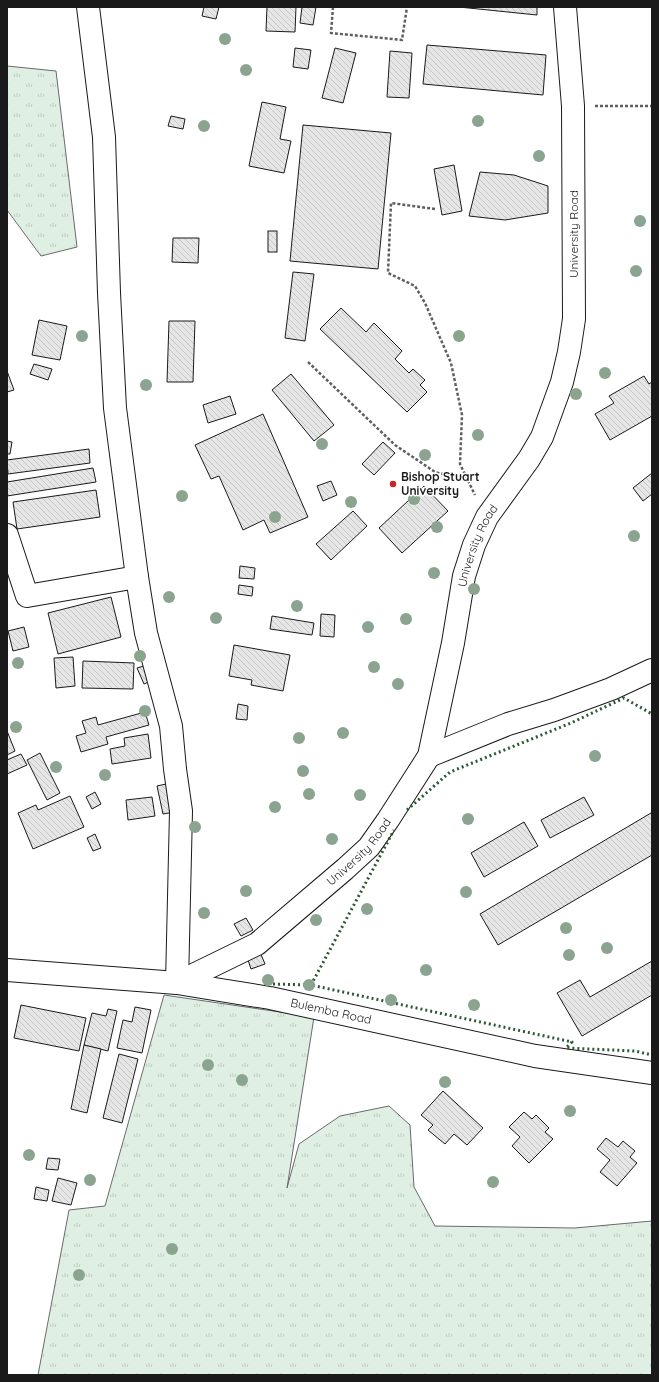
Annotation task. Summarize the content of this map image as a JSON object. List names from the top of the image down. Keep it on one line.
{"streets":{"street":["University Road","Bulemba Road"]},"crossings":[["University Road","Bulemba Road"]],"places":["Bishop Stuart University"]}
